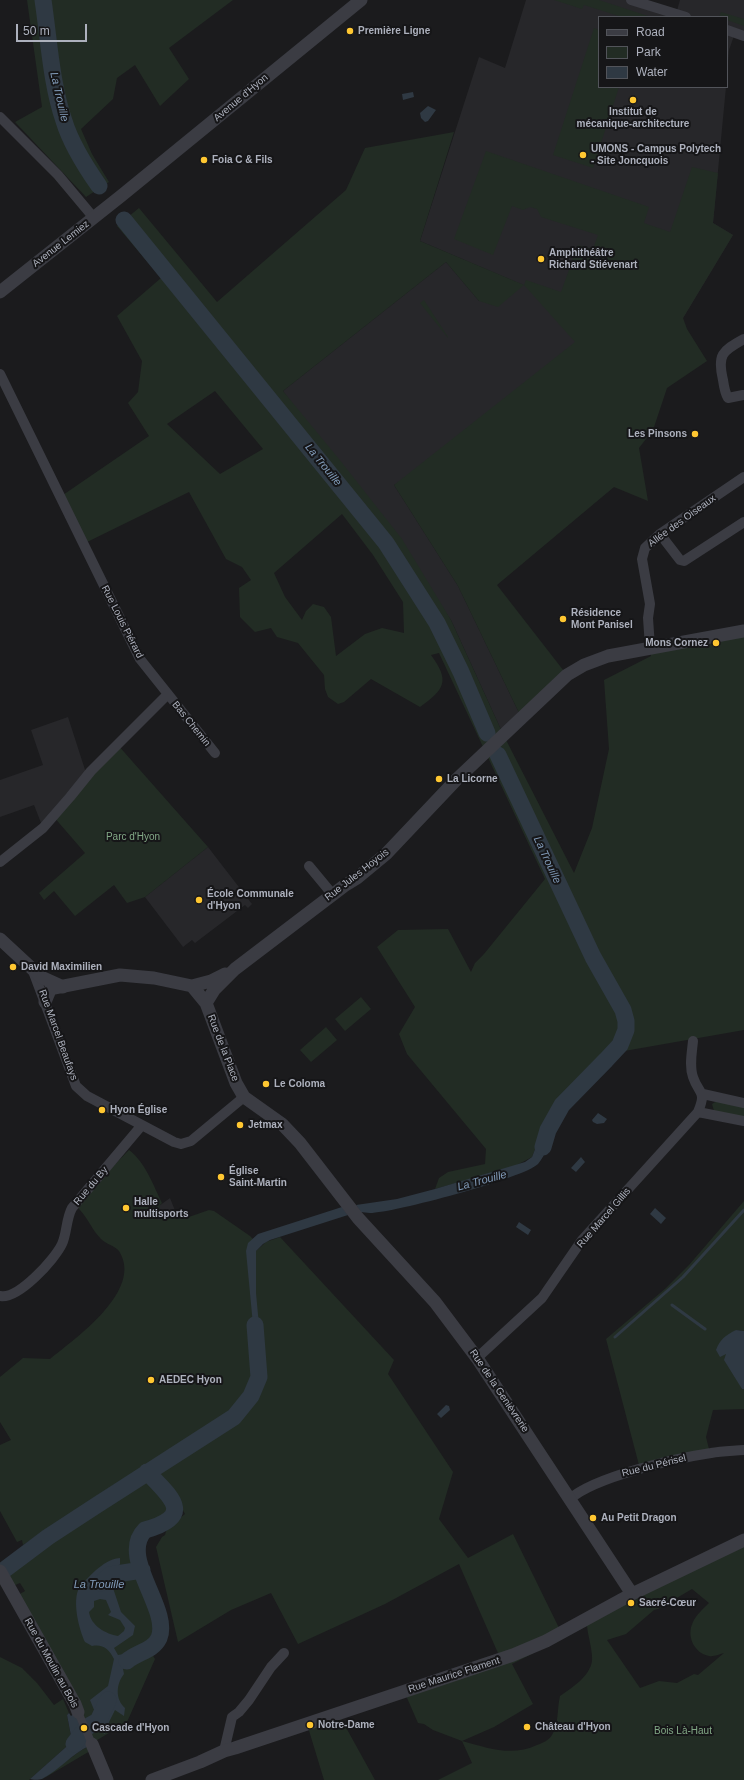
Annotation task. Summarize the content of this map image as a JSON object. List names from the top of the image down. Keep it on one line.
{"streets":{"street":["Avenue d'Hyon","Avenue Lemiez","Allée des Oiseaux","Rue Louis Piérard","Bas Chemin","Rue Jules Hoyois","Rue Marcel Beaufays","Rue de la Place","Rue du By","Rue Marcel Gillis","Rue de la Genièvrerie","Rue du Périsel","Rue du Moulin au Bois","Rue Maurice Flament"]},"crossings":[["Avenue d'Hyon","Avenue Lemiez"],["Allée des Oiseaux","Rue Jules Hoyois"],["Rue Louis Piérard","Bas Chemin"],["Rue Jules Hoyois","Rue de la Place"],["Rue Marcel Beaufays","Rue de la Place"],["Rue Marcel Beaufays","Rue du By"],["Rue de la Place","Rue de la Genièvrerie"],["Rue Marcel Gillis","Rue de la Genièvrerie"],["Rue de la Genièvrerie","Rue du Périsel"],["Rue de la Genièvrerie","Rue Maurice Flament"]],"water":["La Trouille"],"parks":["Parc d'Hyon","Bois Là-Haut"],"places":["Première Ligne","Institut de mécanique-architecture","UMONS - Campus Polytech - Site Joncquois","Foia C & Fils","Amphithéâtre Richard Stiévenart","Les Pinsons","Résidence Mont Panisel","Mons Cornez","La Licorne","École Communale d'Hyon","David Maximilien","Le Coloma","Hyon Église","Jetmax","Église Saint-Martin","Halle multisports","AEDEC Hyon","Au Petit Dragon","Sacré-Cœur","Notre-Dame","Château d'Hyon","Cascade d'Hyon"],"legend":["Road","Park","Water"],"scale_bar":"50 m"}
